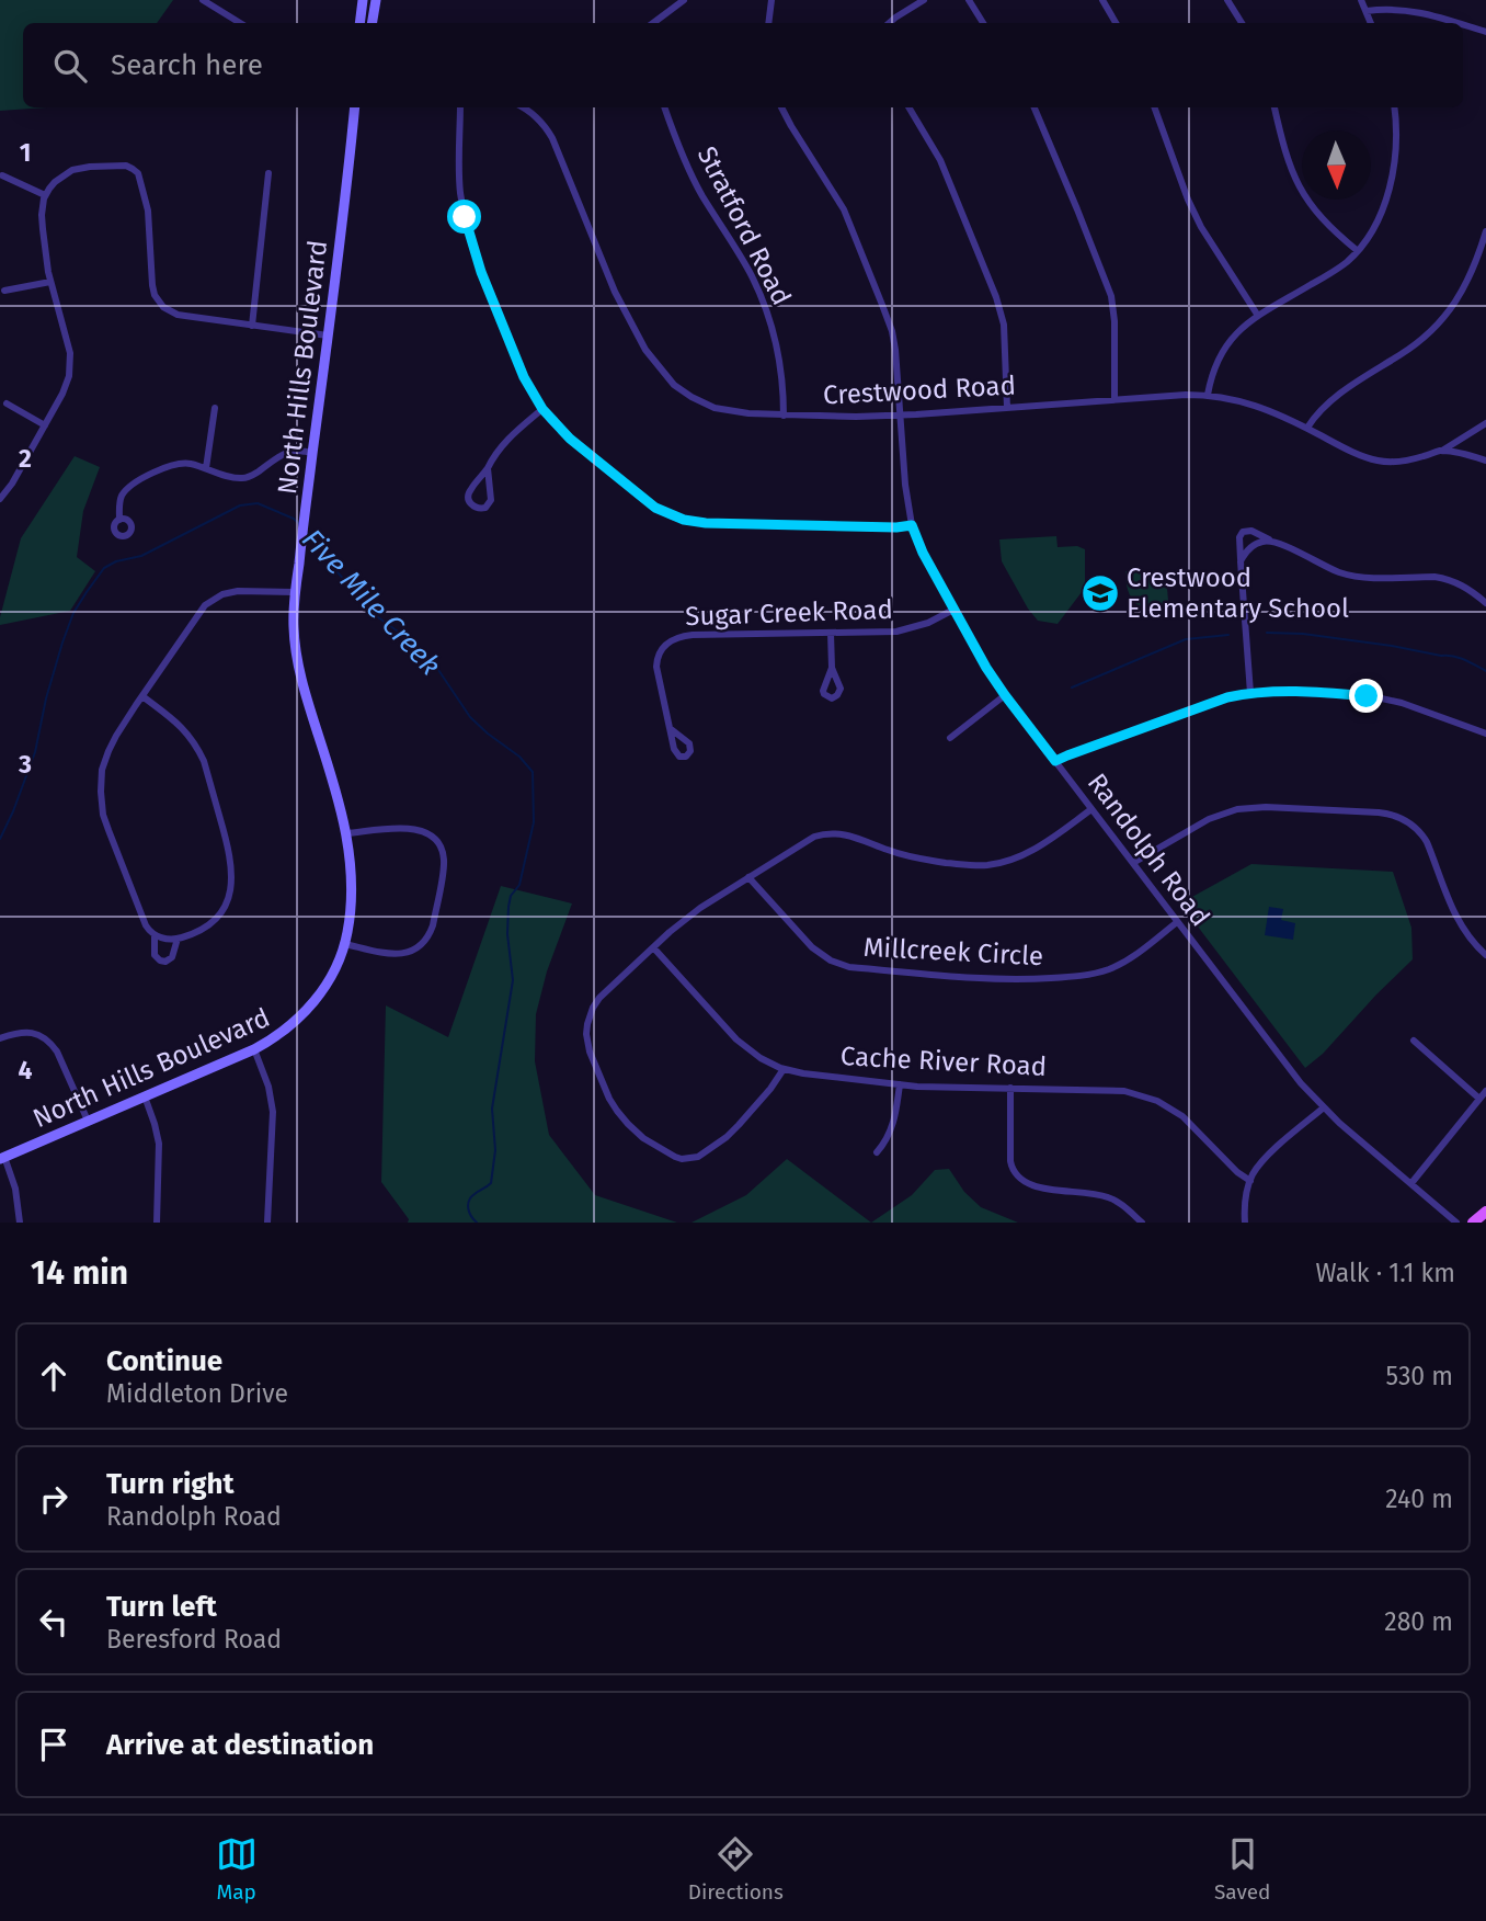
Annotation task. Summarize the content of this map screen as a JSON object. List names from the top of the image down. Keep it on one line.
{"streets":{"street":["Stratford Road","North Hills Boulevard","Crestwood Road","Sugar Creek Road","Randolph Road","Millcreek Circle","Cache River Road"]},"crossings":[["Stratford Road","Crestwood Road"],["Crestwood Road","Randolph Road"],["Sugar Creek Road","Randolph Road"],["Randolph Road","Millcreek Circle"]],"water":["Five Mile Creek"],"places":{"school or university":["Crestwood Elementary School"]},"north":"bottom","page":{"search":"Search here","heading":["14 min","Walk · 1.1 km"],"list":[["Continue","Middleton Drive","530 m"],["Turn right","Randolph Road","240 m"],["Turn left","Beresford Road","280 m"],"Arrive at destination"],"nav":["Map","Directions","Saved"]},"grid":{"rows":["1","2","3","4"]}}
